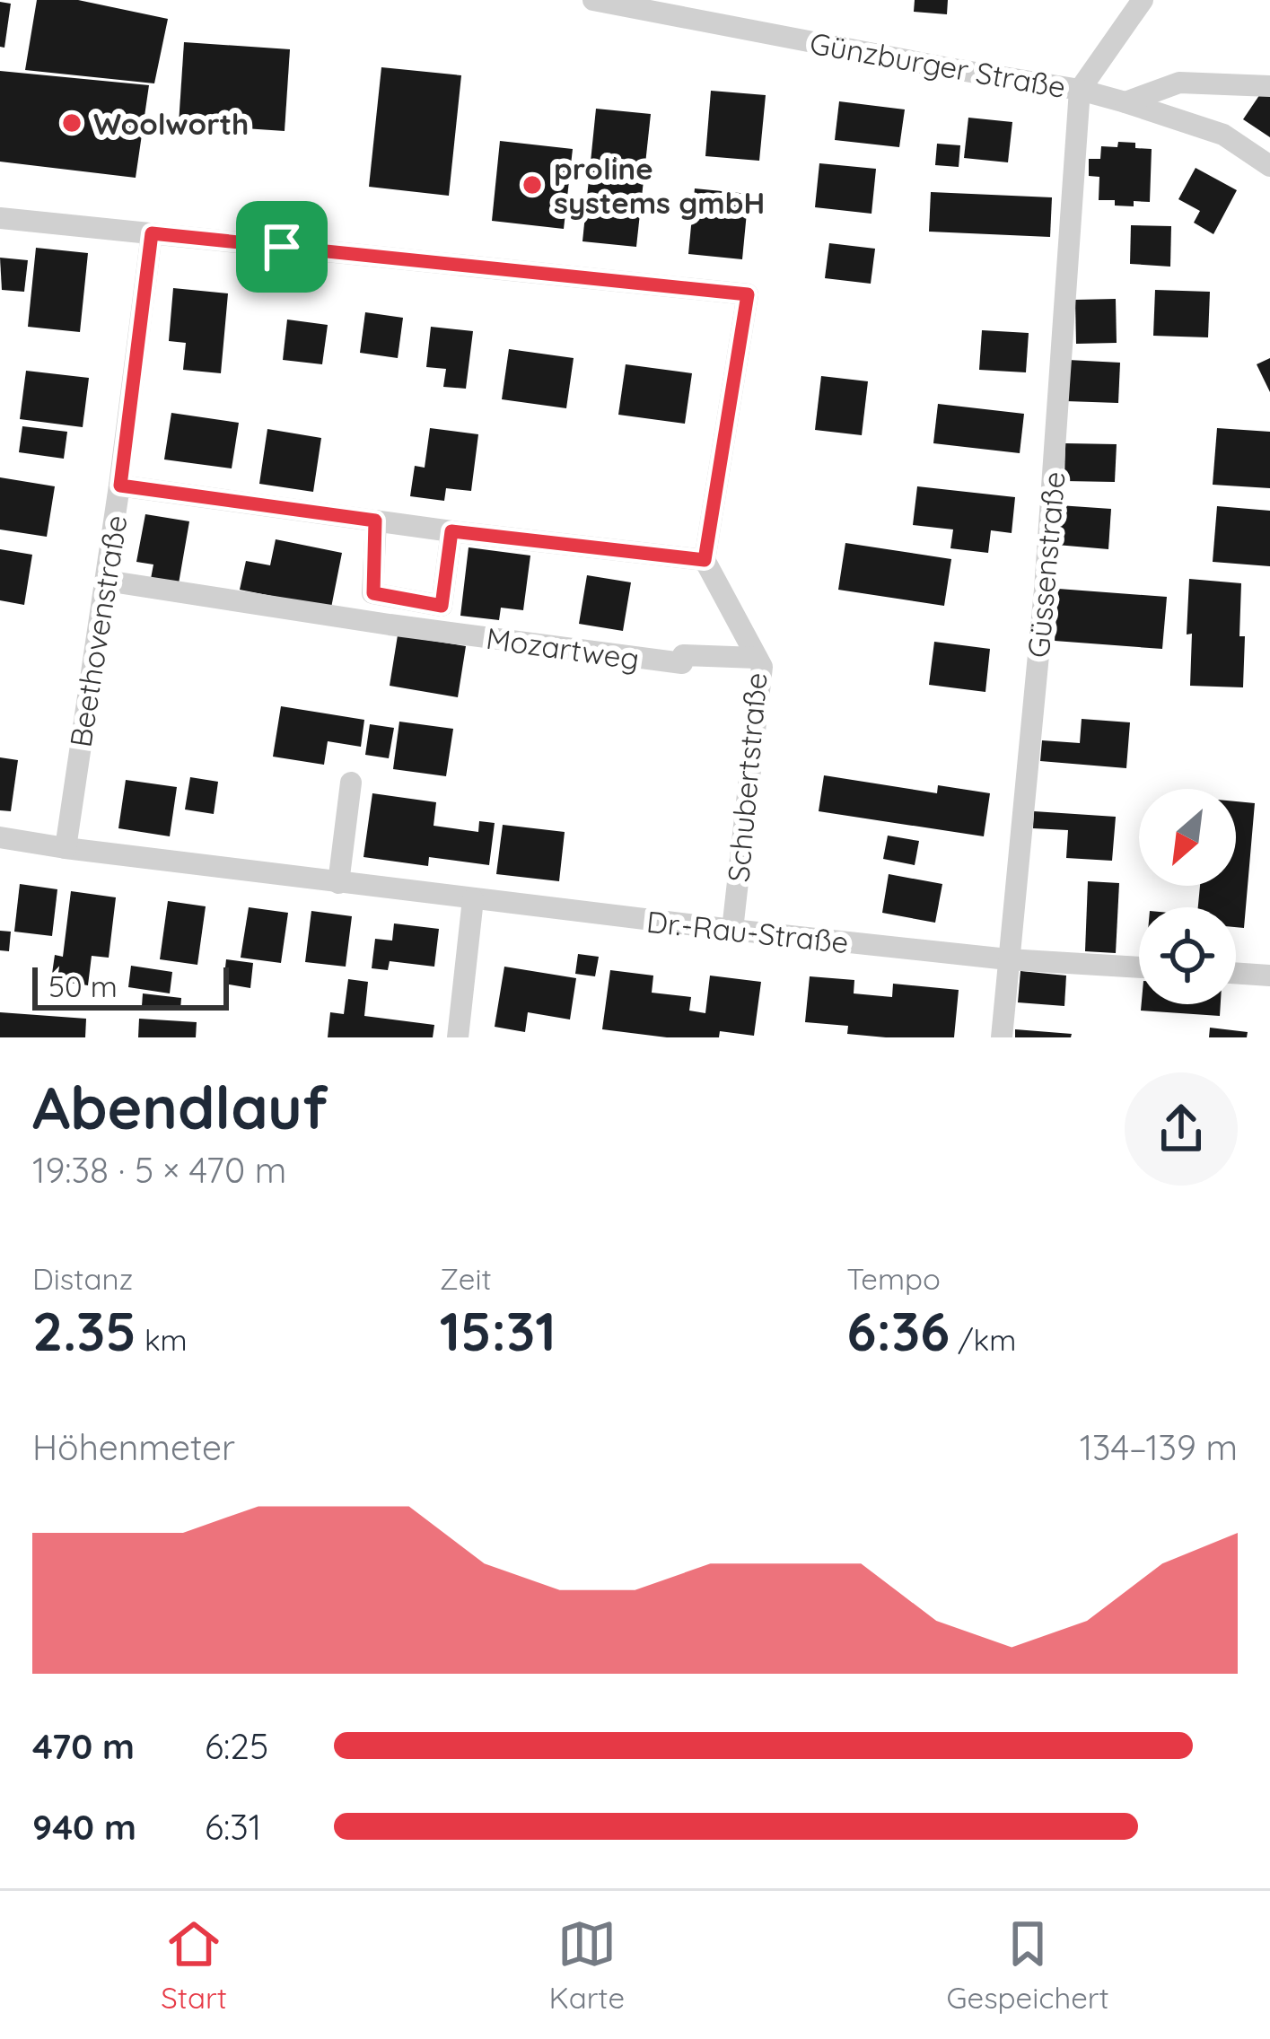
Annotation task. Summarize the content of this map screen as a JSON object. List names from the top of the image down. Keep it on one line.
{"streets":{"street":["Günzburger Straße","Güssenstraße","Beethovenstraße","Mozartweg","Schubertstraße","Dr.-Rau-Straße"]},"crossings":[["Günzburger Straße","Güssenstraße"],["Güssenstraße","Dr.-Rau-Straße"],["Beethovenstraße","Mozartweg"],["Beethovenstraße","Schubertstraße"],["Beethovenstraße","Dr.-Rau-Straße"],["Mozartweg","Schubertstraße"],["Schubertstraße","Dr.-Rau-Straße"]],"places":["Woolworth","proline systems gmbH"],"scale_bar":"50 m","north":"bottom left","page":{"scale":"50 m","heading":["Abendlauf","19:38 · 5 × 470 m"],"stats":[["Distanz","2.35 km"],["Zeit","15:31"],["Tempo","6:36 /km"]],"chart":["Höhenmeter","134–139 m"],"list":[{"name":"470 m","note":"6:25"},{"name":"940 m","note":"6:31"}],"tabs":["Start","Karte","Gespeichert"]}}
